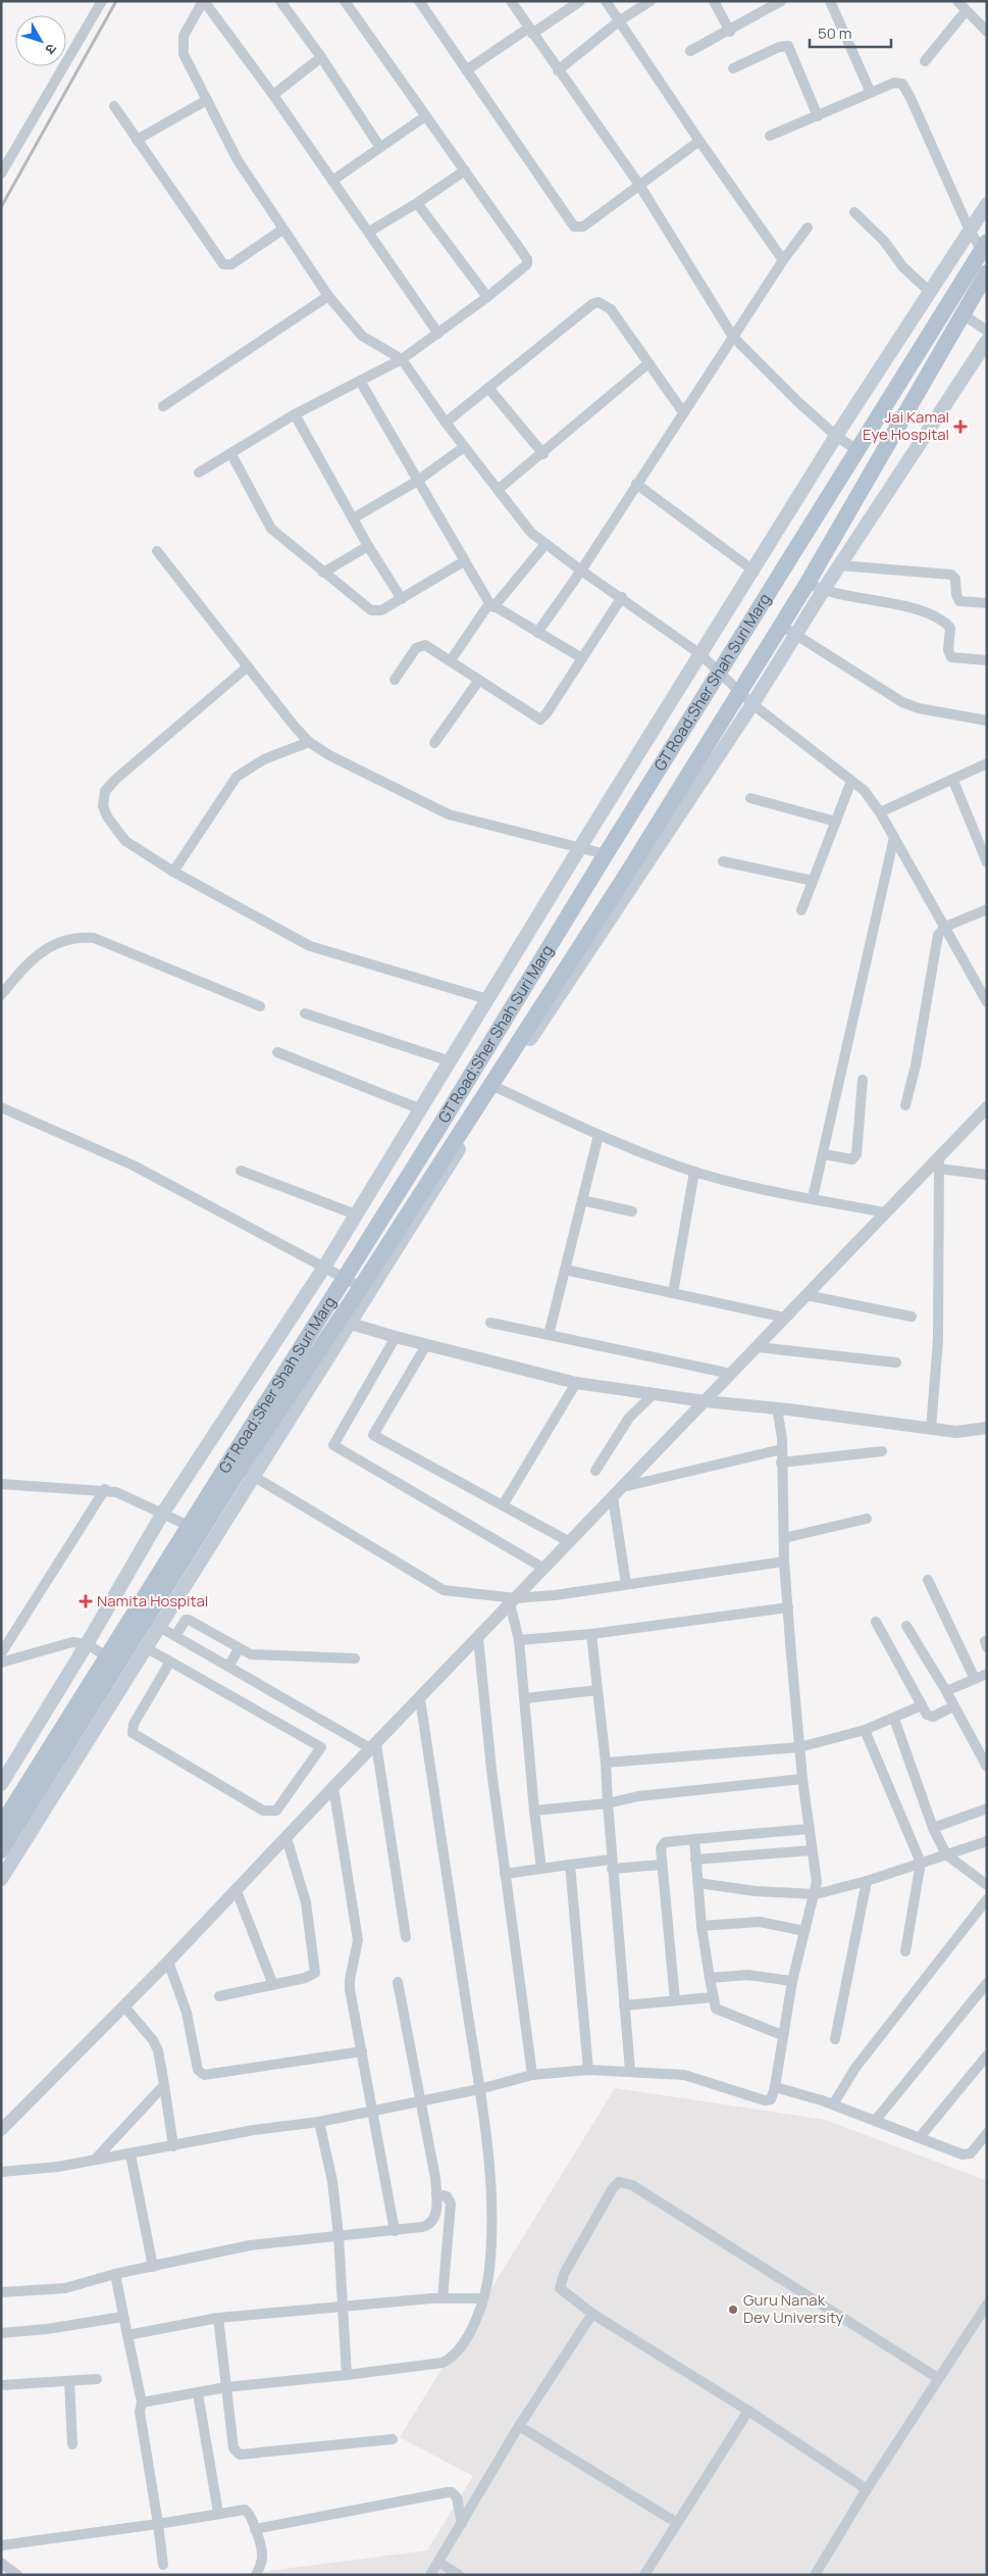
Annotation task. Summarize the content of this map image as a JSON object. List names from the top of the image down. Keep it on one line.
{"streets":{"main road":["GT Road;Sher Shah Suri Marg"]},"places":{"health":["Jai Kamal Eye Hospital","Namita Hospital"],"other":["Guru Nanak Dev University"]},"scale_bar":"50 m","north":"bottom right"}
